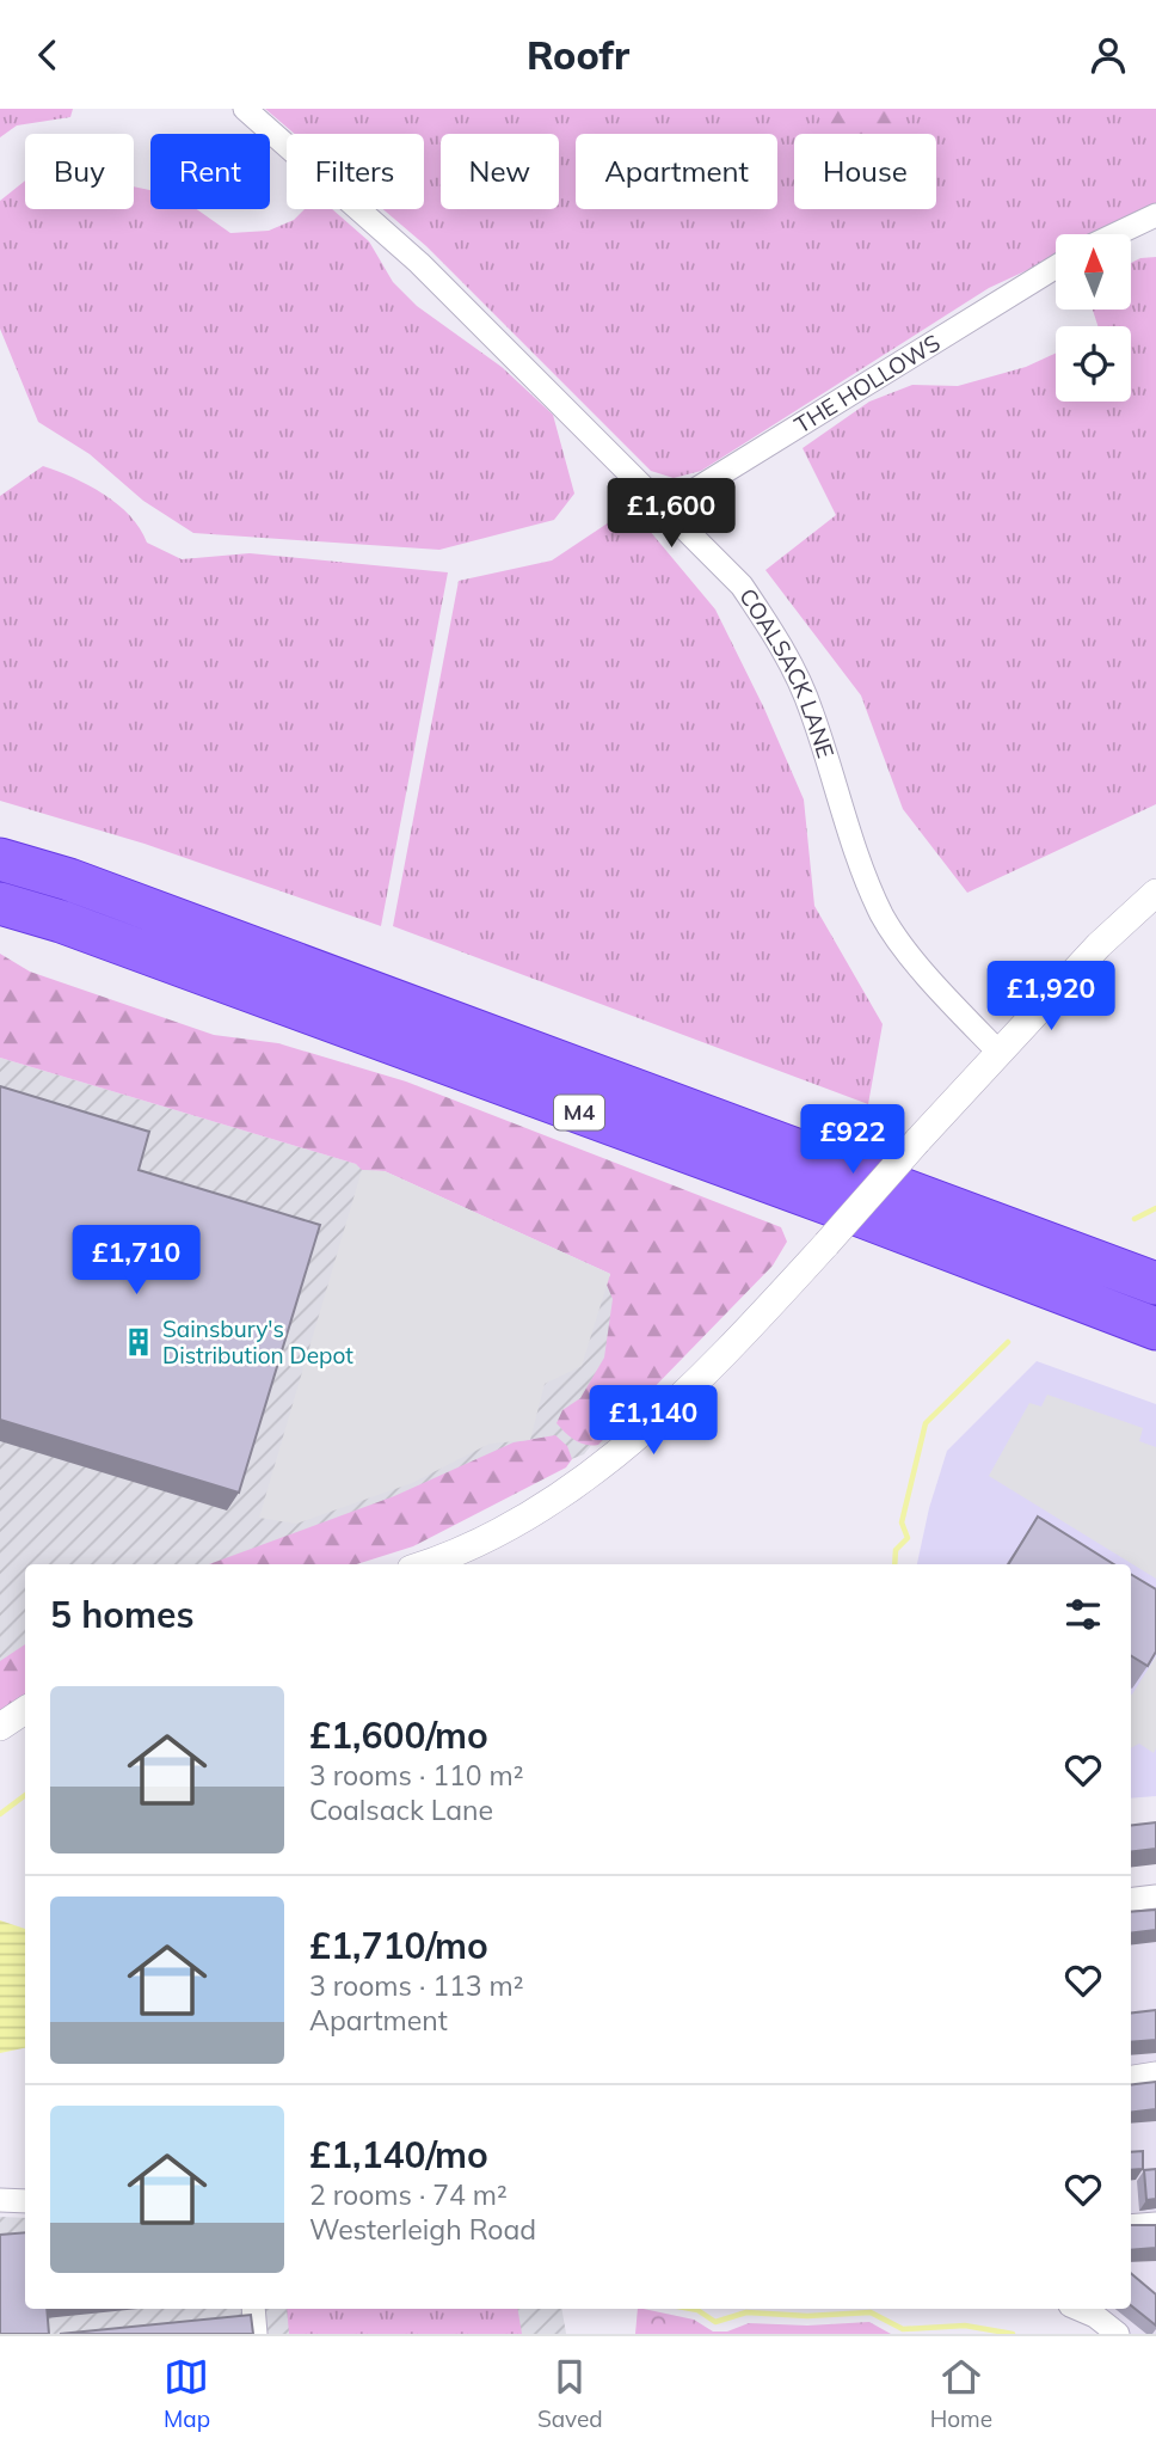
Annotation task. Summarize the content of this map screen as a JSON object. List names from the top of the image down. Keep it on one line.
{"streets":{"highway":["M4"],"street":["THE HOLLOWS","COALSACK LANE"]},"crossings":[["THE HOLLOWS","COALSACK LANE"]],"places":{"building":["Sainsbury's Distribution Depot"]},"north":"top","page":{"header":"Roofr","chip":["Buy","Rent","Filters","New","Apartment","House"],"price":["£1,600","£1,920","£922","£1,710","£1,140"],"heading":"5 homes","list":[{"name":"£1,600/mo","note":"3 rooms · 110 m² · Coalsack Lane"},{"name":"£1,710/mo","note":"3 rooms · 113 m² · Apartment"},{"name":"£1,140/mo","note":"2 rooms · 74 m² · Westerleigh Road"}],"tabs":["Map","Saved","Home"]}}
